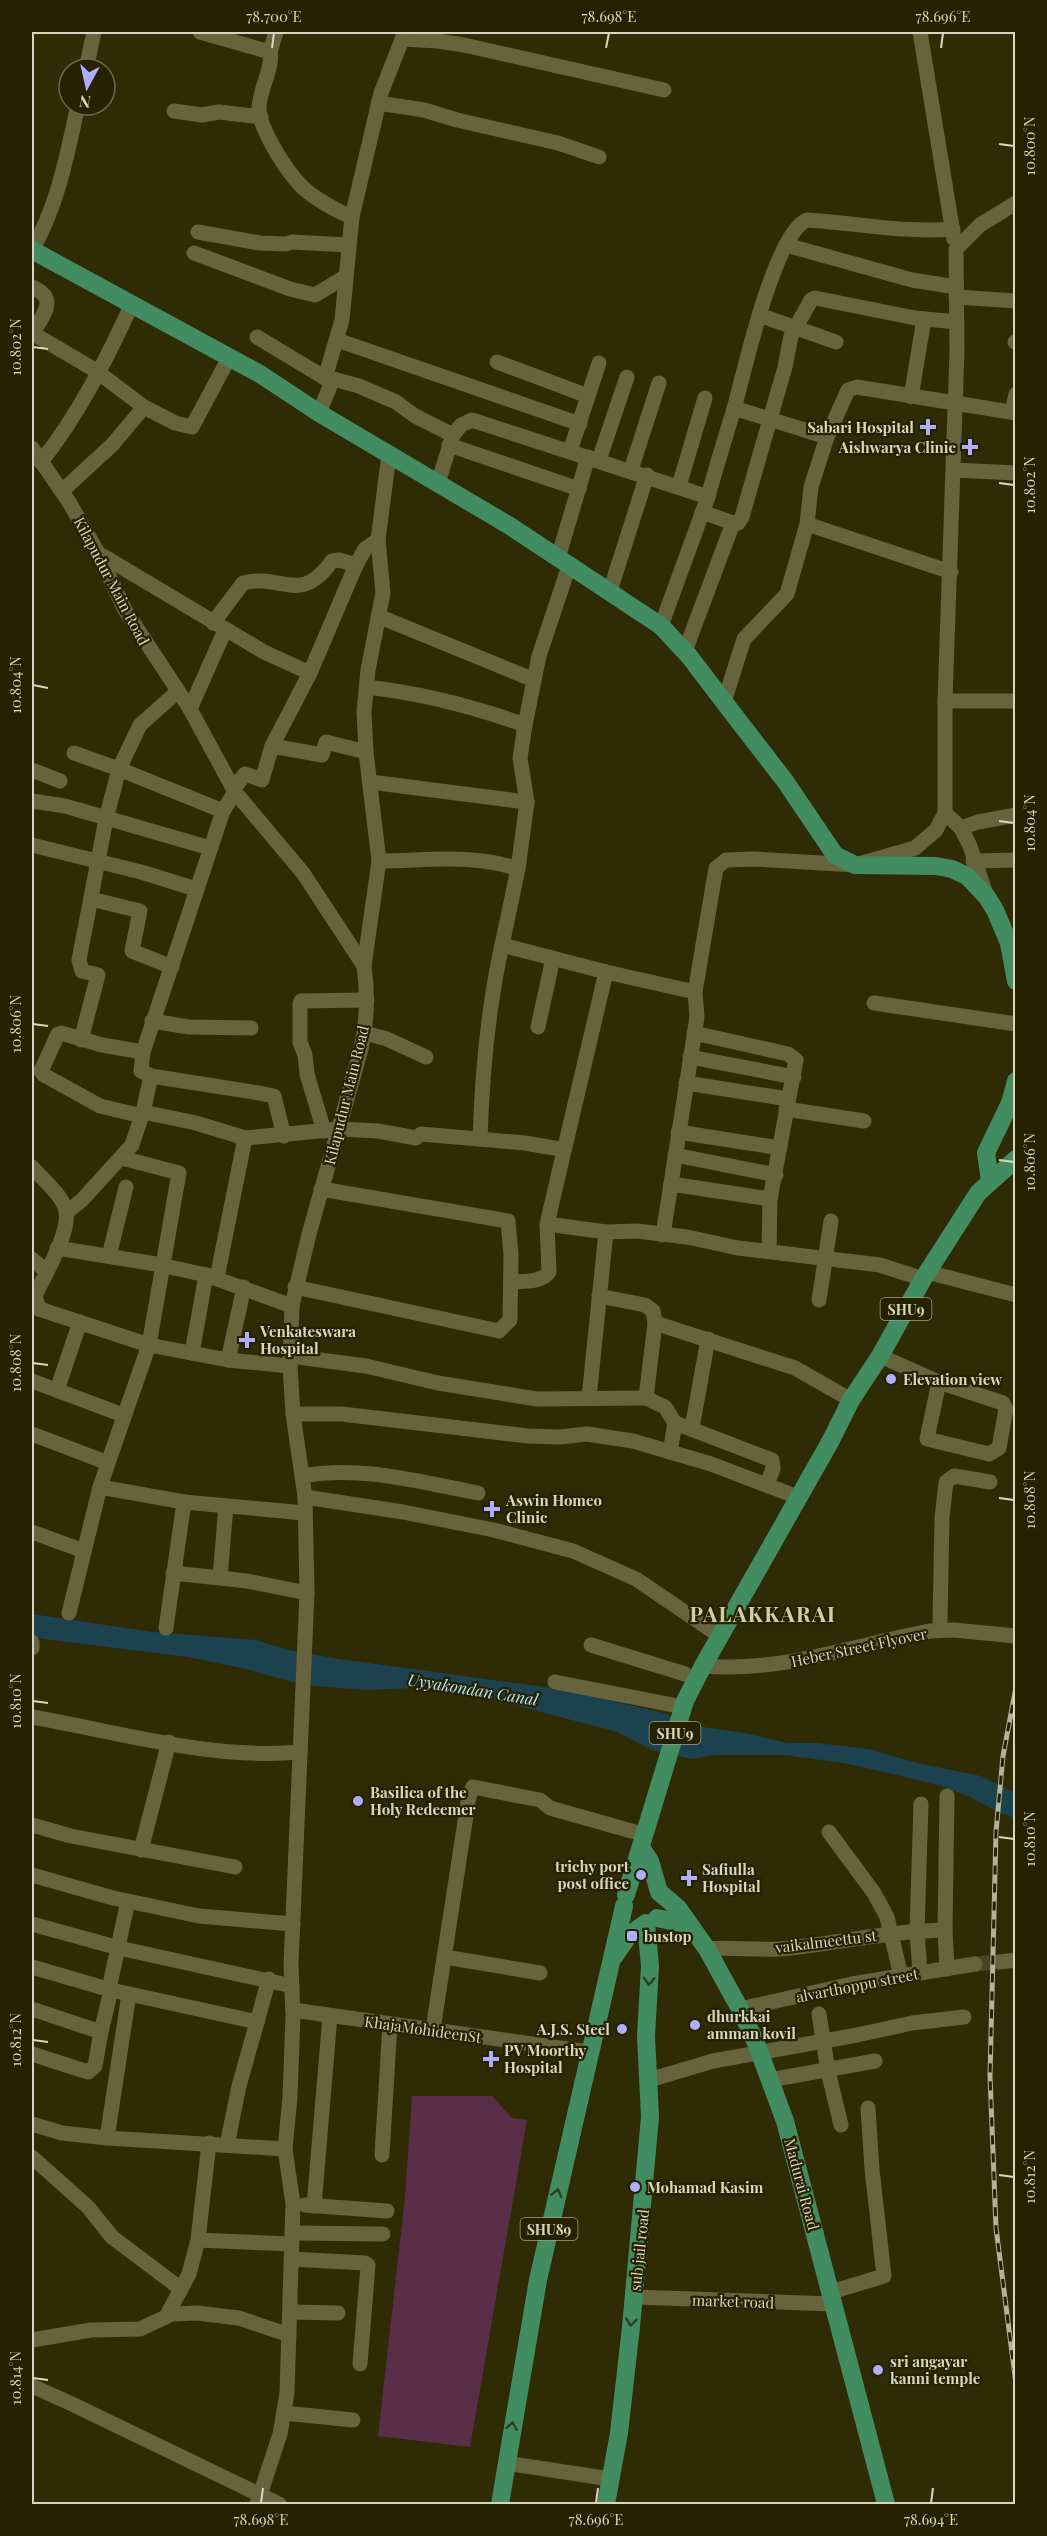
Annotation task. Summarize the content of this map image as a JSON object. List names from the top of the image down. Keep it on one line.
{"streets":{"main road":["SHU9","Madurai Road","SHU89","sub jail road"],"street":["Kilapudur Main Road","Heber Street Flyover","vaikalmeettu st","alvarthoppu street","KhajaMohideenSt","market road"]},"crossings":[["Kilapudur Main Road","KhajaMohideenSt"],["SHU9","Heber Street Flyover"],["SHU9","Madurai Road"],["SHU9","SHU89"],["SHU9","sub jail road"],["vaikalmeettu st","Madurai Road"],["alvarthoppu street","Madurai Road"],["KhajaMohideenSt","SHU89"],["Madurai Road","SHU89"],["Madurai Road","sub jail road"],["Madurai Road","market road"],["SHU89","sub jail road"],["sub jail road","market road"]],"districts":["PALAKKARAI"],"water":["Uyyakondan Canal"],"places":{"health":["Sabari Hospital","Aishwarya Clinic","Venkateswara Hospital","Aswin Homeo Clinic","Safiulla Hospital","PV Moorthy Hospital"],"other":["Elevation view","Basilica of the Holy Redeemer","trichy port post office","dhurkkai amman kovil","A.J.S. Steel","Mohamad Kasim","sri angayar kanni temple"],"transit":["bustop"]},"north":"bottom","coordinates":["78.700°E","78.698°E","78.696°E","10.800°N","10.802°N","10.804°N","10.806°N","10.808°N","10.810°N","10.812°N","10.814°N","78.694°E"]}
